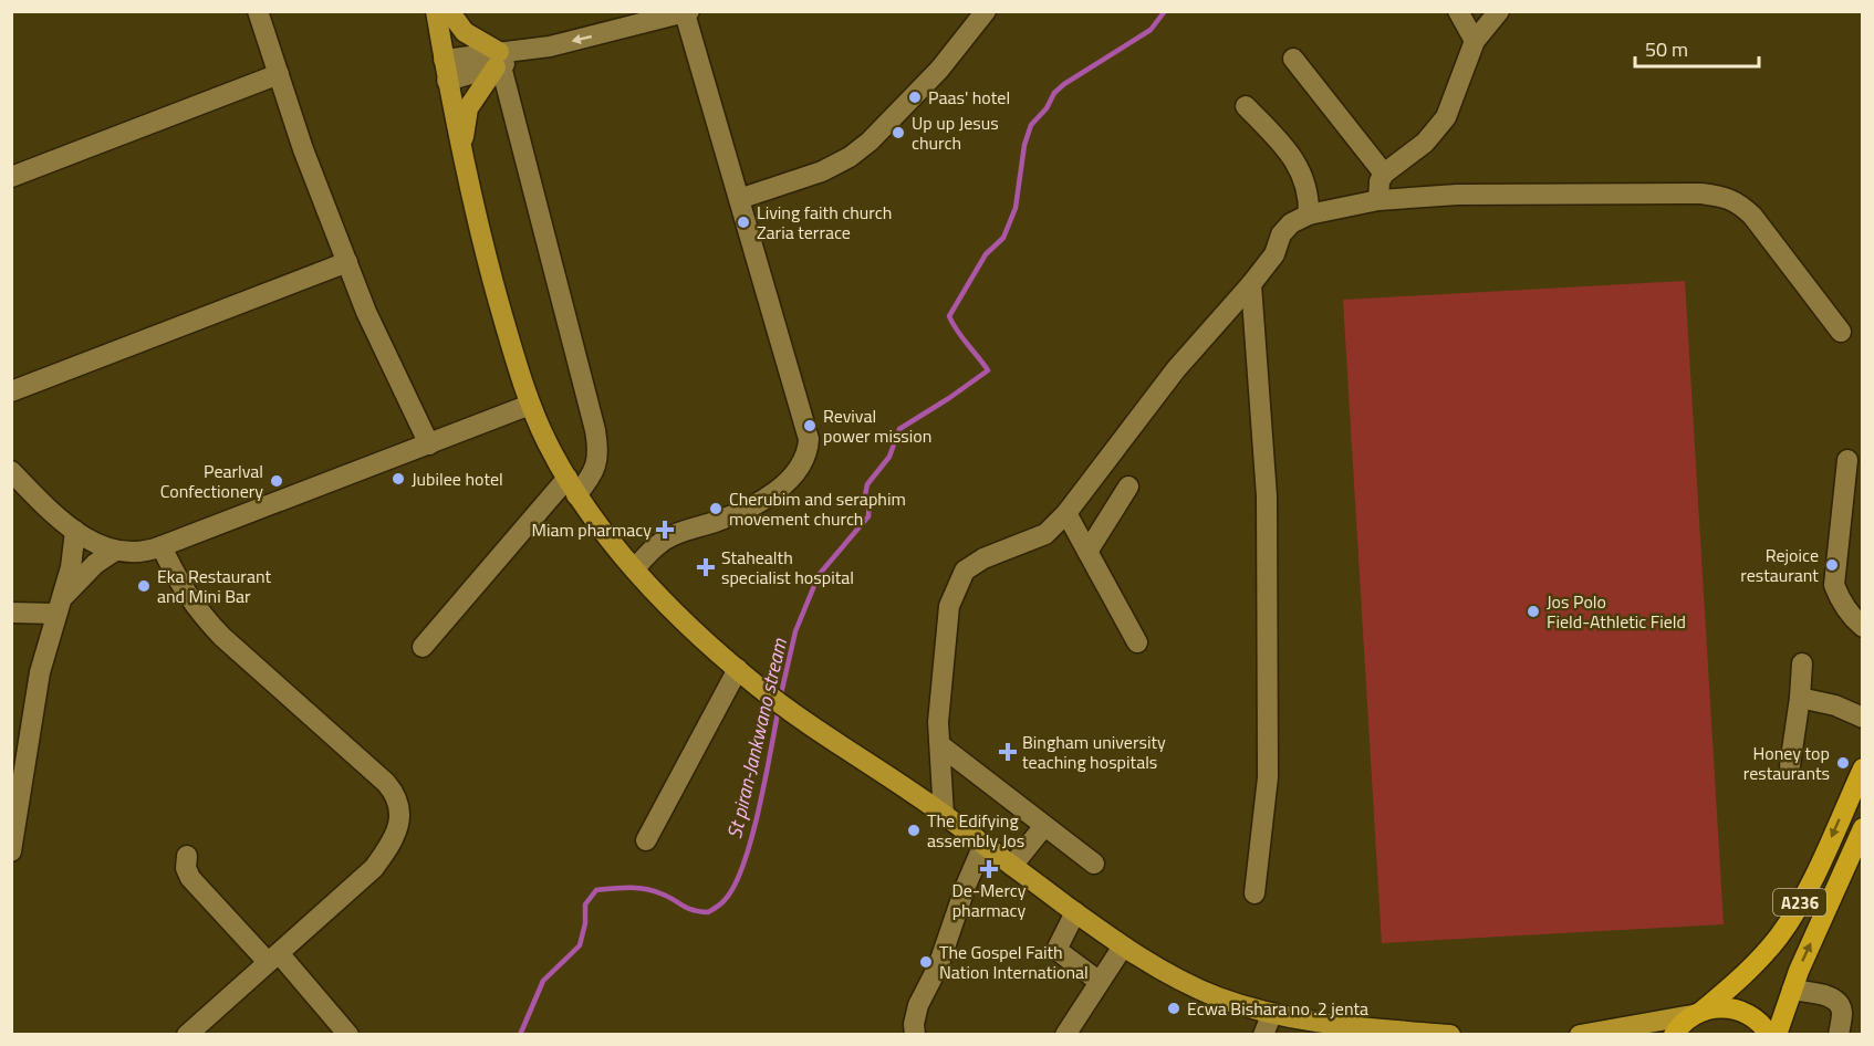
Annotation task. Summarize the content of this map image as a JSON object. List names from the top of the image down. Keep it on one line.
{"streets":{"highway":["A236"]},"water":["St piran-Jankwano stream"],"places":{"other":["Paas' hotel","Up up Jesus church","Living faith church Zaria terrace","Revival power mission","Jubilee hotel","Pearlval Confectionery","Cherubim and seraphim movement church","Rejoice restaurant","Eka Restaurant and Mini Bar","Jos Polo Field-Athletic Field","Honey top restaurants","The Edifying assembly Jos","The Gospel Faith Nation International","Ecwa Bishara no .2 jenta"],"health":["Miam pharmacy","Stahealth specialist hospital","Bingham university teaching hospitals","De-Mercy pharmacy"]},"scale_bar":"50 m"}
